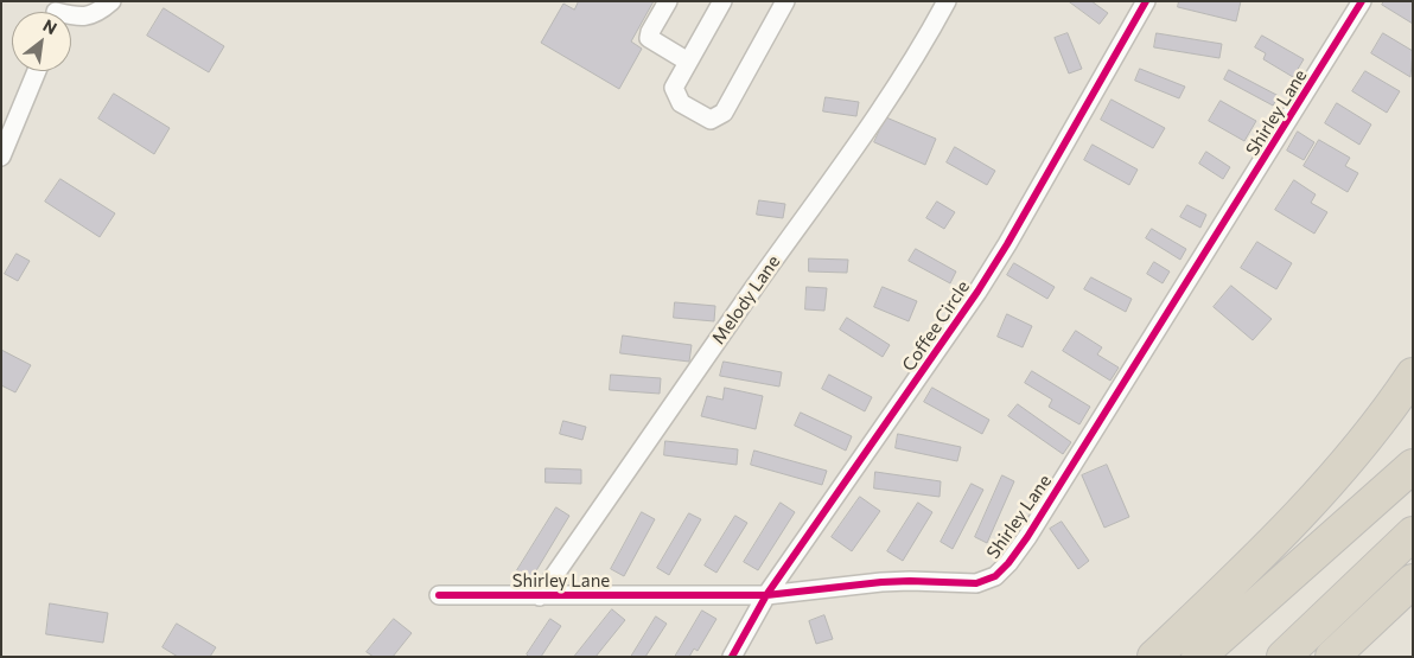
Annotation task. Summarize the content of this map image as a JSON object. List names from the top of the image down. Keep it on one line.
{"streets":{"street":["Shirley Lane","Melody Lane","Coffee Circle"]},"crossings":[["Shirley Lane","Melody Lane"],["Shirley Lane","Coffee Circle"]],"north":"top right"}
